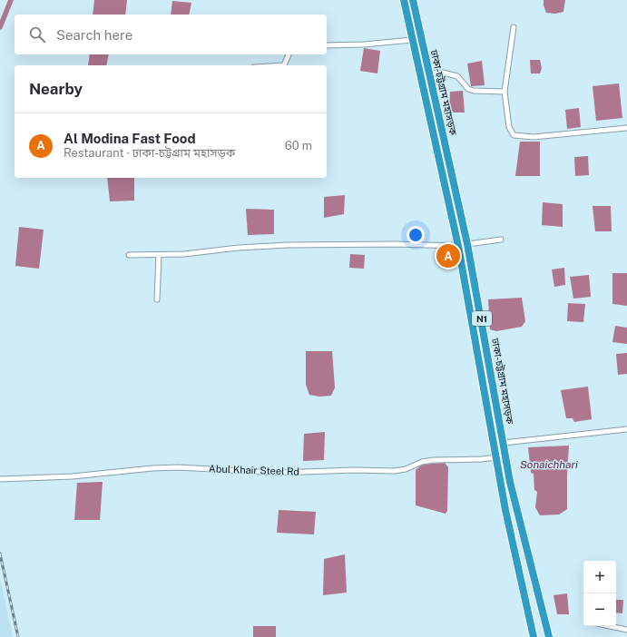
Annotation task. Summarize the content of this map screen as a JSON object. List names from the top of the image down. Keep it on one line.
{"streets":{"highway":["ঢাকা-চট্টগ্রাম মহাসড়ক","N1"],"street":["Abul Khair Steel Rd"]},"crossings":[["ঢাকা-চট্টগ্রাম মহাসড়ক","Abul Khair Steel Rd"]],"water":["Sonaichhari"],"page":{"search":"Search here","heading":"Nearby","list":[{"mark":"A","name":"Al Modina Fast Food","note":"Restaurant · ঢাকা-চট্টগ্রাম মহাসড়ক","value":"60 m"}],"pins":"A","map_buttons":["+","−"]}}
